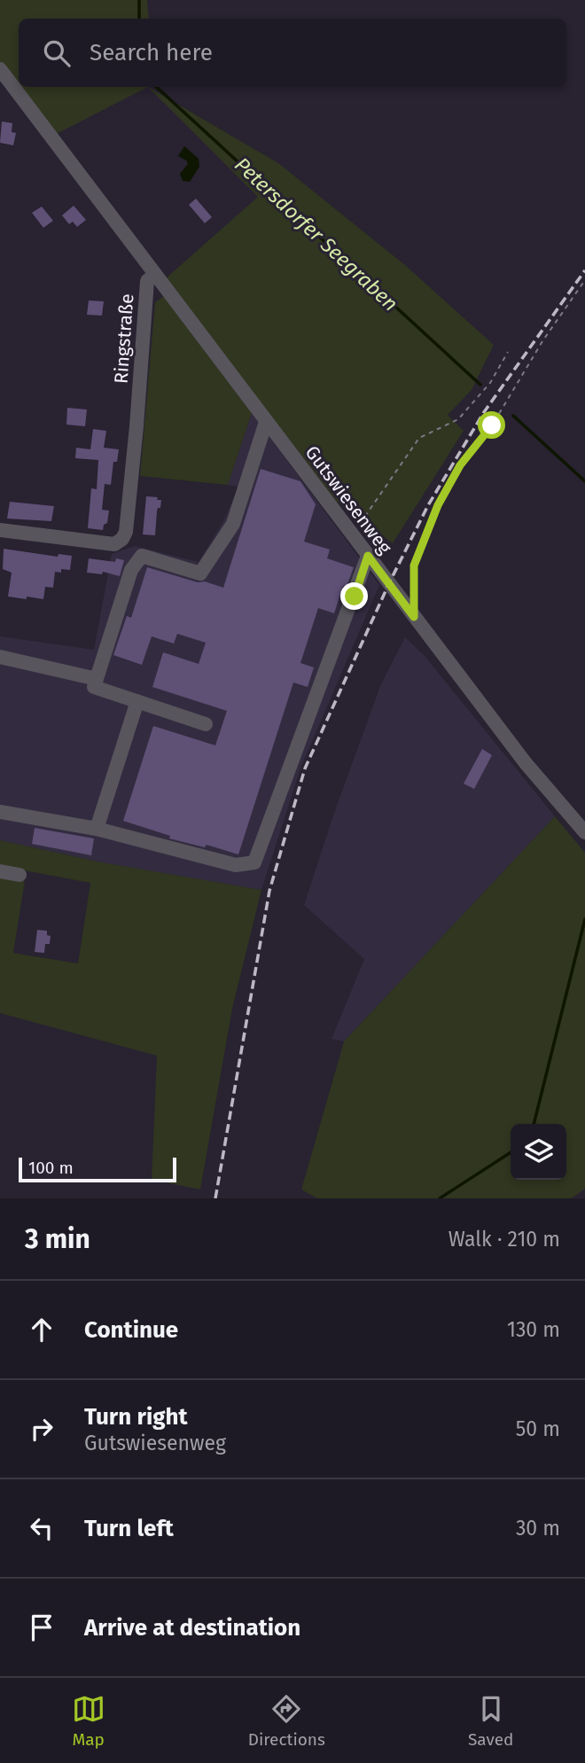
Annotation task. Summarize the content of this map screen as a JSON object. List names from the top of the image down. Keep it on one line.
{"streets":{"street":["Ringstraße","Gutswiesenweg"]},"crossings":[["Ringstraße","Gutswiesenweg"]],"water":["Petersdorfer Seegraben"],"scale_bar":"100 m","page":{"search":"Search here","scale":"100 m","heading":["3 min","Walk · 210 m"],"list":[["Continue","130 m"],["Turn right","Gutswiesenweg","50 m"],["Turn left","30 m"],"Arrive at destination"],"nav":["Map","Directions","Saved"]}}
